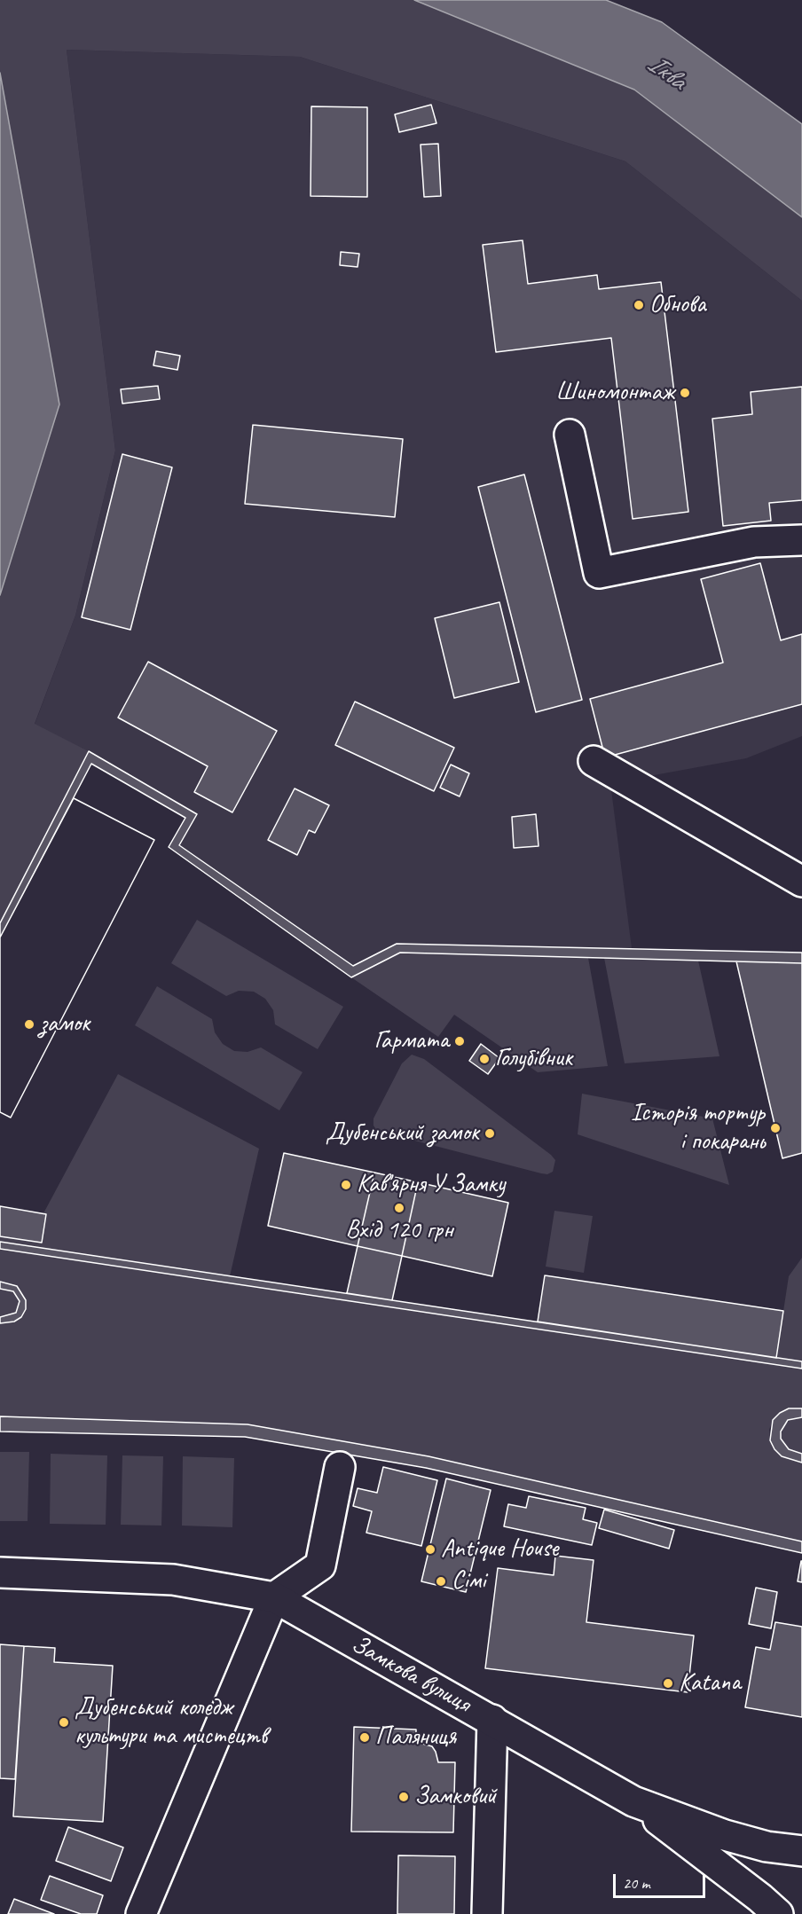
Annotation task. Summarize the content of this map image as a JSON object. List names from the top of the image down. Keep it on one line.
{"streets":{"main road":["Замкова вулиця"]},"water":["Іква"],"places":["Обнова","Шиномонтаж","замок","Гармата","Голубівник","Історія тортур і покарань","Дубенський замок","Кав'ярня У Замку","Вхід 120 грн","Antique House","Сімі","Katana","Дубенський коледж культури та мистецтв","Паляниця","Замковий"],"scale_bar":"20 m"}
